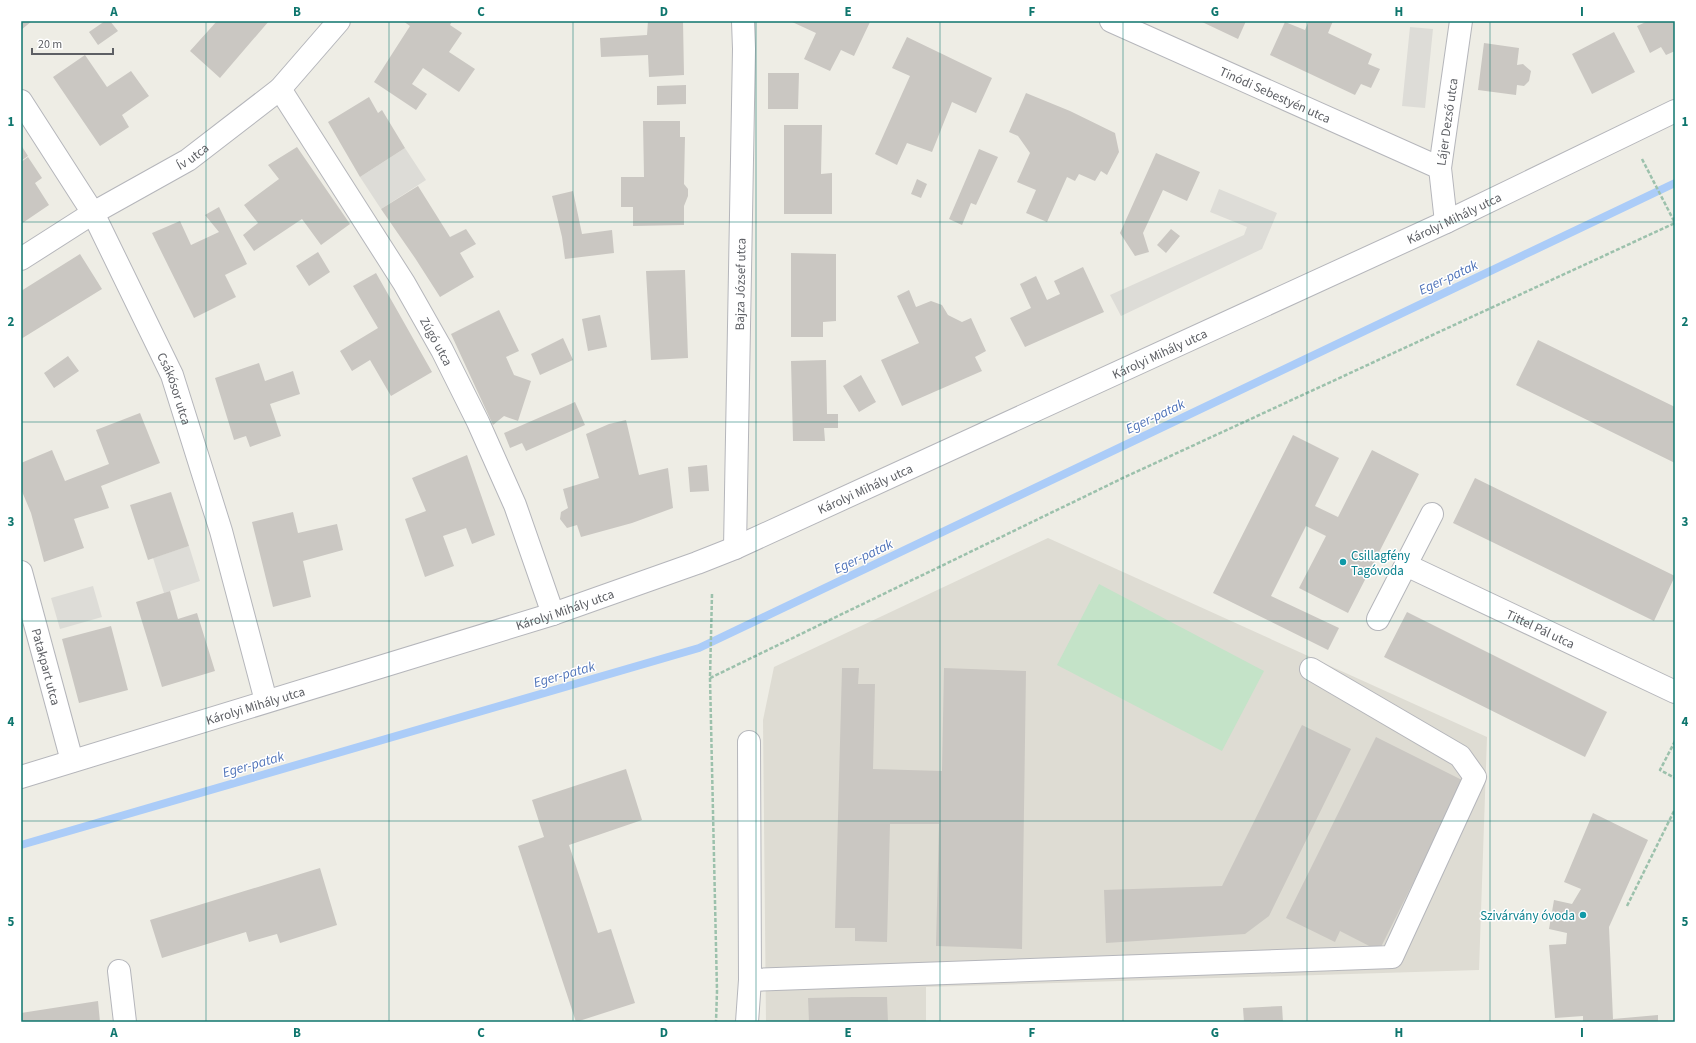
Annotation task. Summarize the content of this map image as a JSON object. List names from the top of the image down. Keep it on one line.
{"streets":{"street":["Tinódi Sebestyén utca","Lájer Dezső utca","Ív utca","Károlyi Mihály utca","Bajza József utca","Zúgó utca","Csákósor utca","Tittel Pál utca","Patakpart utca"]},"crossings":[["Tinódi Sebestyén utca","Lájer Dezső utca"],["Lájer Dezső utca","Károlyi Mihály utca"],["Ív utca","Zúgó utca"],["Ív utca","Csákósor utca"],["Károlyi Mihály utca","Bajza József utca"],["Károlyi Mihály utca","Zúgó utca"],["Károlyi Mihály utca","Csákósor utca"],["Károlyi Mihály utca","Patakpart utca"]],"water":["Eger-patak"],"places":["Csillagfény Tagóvoda","Szivárvány óvoda"],"scale_bar":"20 m","grid":{"columns":["A","B","C","D","E","F","G","H","I"],"rows":["1","2","3","4","5"]}}
